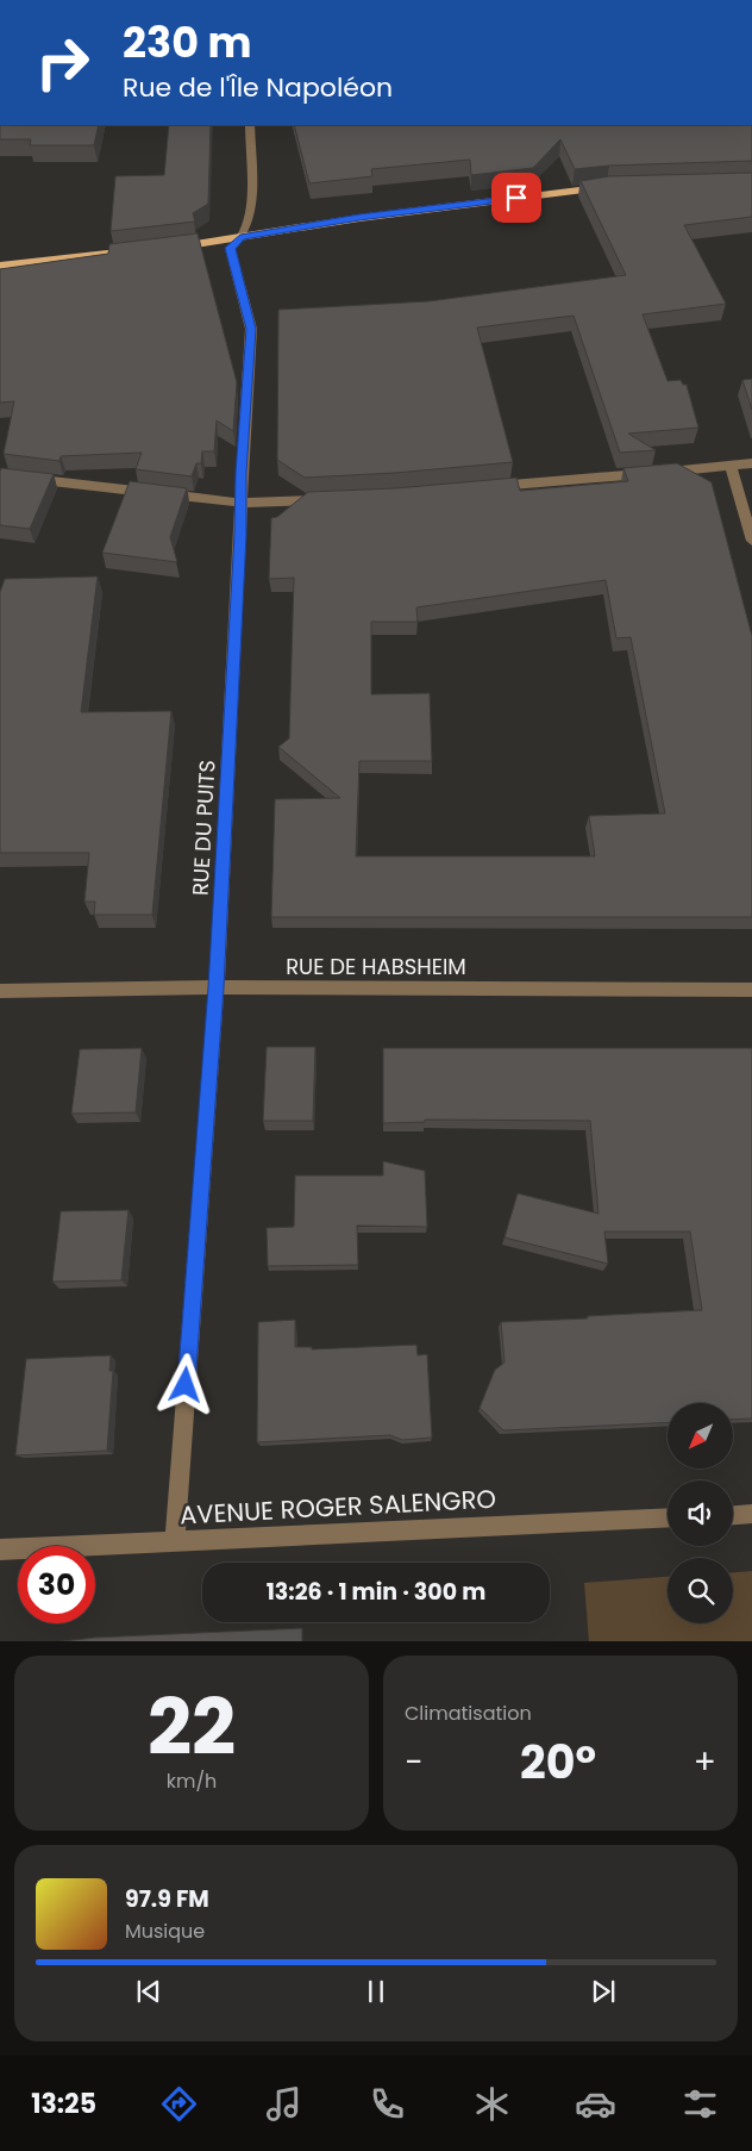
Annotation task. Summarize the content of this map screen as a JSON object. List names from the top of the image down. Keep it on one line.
{"streets":{"street":["RUE DU PUITS","RUE DE HABSHEIM","AVENUE ROGER SALENGRO"]},"crossings":[["RUE DU PUITS","RUE DE HABSHEIM"],["RUE DU PUITS","AVENUE ROGER SALENGRO"]],"north":"bottom left","page":{"turn":["230 m","Rue de l'Île Napoléon"],"limit":"30","trip":"13:26 · 1 min · 300 m","tile":[["22","km/h"],"Climatisation"],"heat":["−","20°","+"],"song":["97.9 FM","Musique"],"tabs":"13:25"}}
